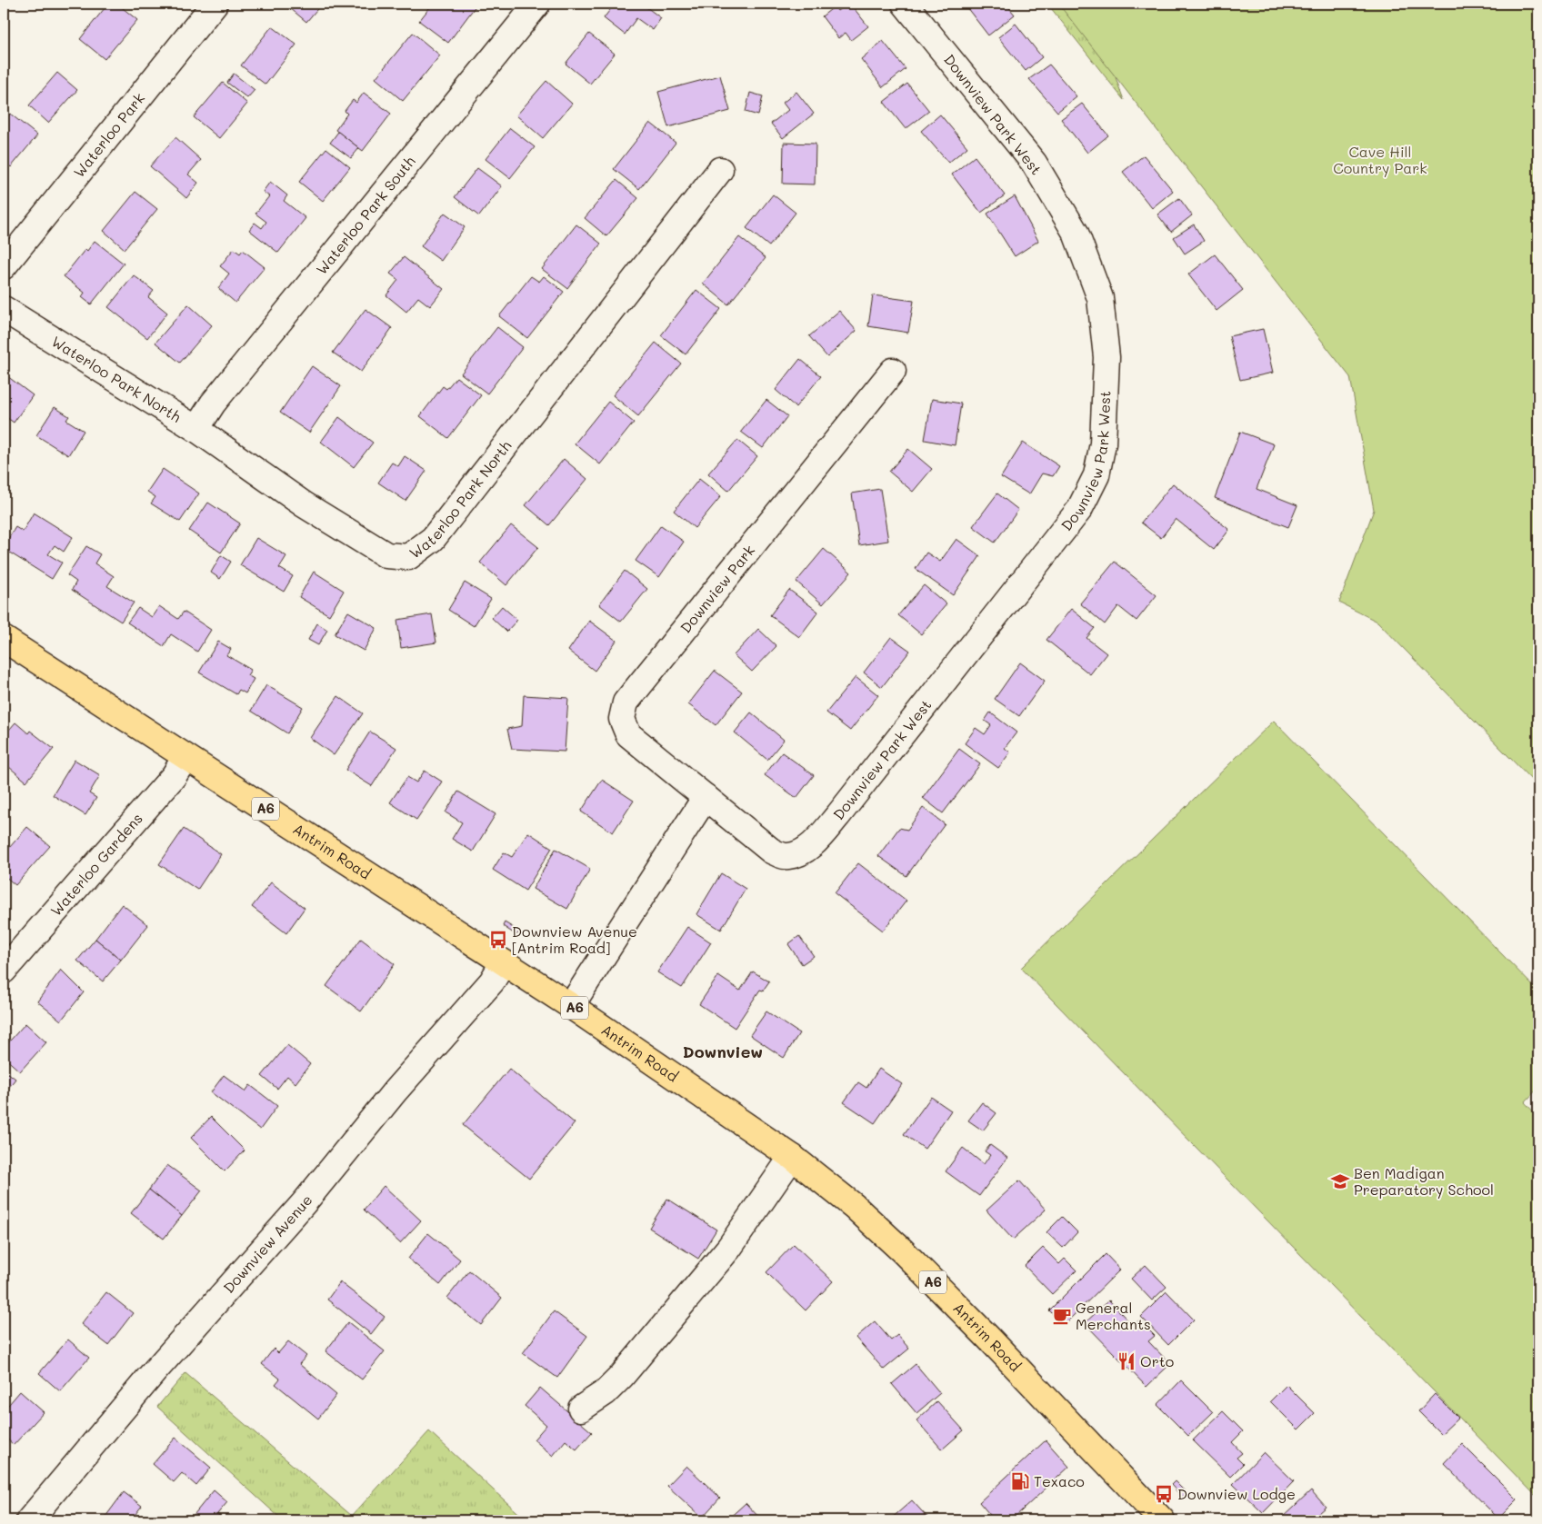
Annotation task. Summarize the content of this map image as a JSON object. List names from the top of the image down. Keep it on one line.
{"streets":{"main road":["A6","Antrim Road"],"street":["Downview Park West","Waterloo Park","Waterloo Park South","Waterloo Park North","Downview Park","Waterloo Gardens","Downview Avenue"]},"crossings":[["Downview Park West","Downview Park"],["Waterloo Park South","Waterloo Park North"],["Antrim Road","Waterloo Gardens"],["Antrim Road","Downview Avenue"]],"districts":["Downview"],"parks":["Cave Hill Country Park"],"places":{"bus stop":["Downview Avenue [Antrim Road]","Downview Lodge"],"school or university":["Ben Madigan Preparatory School"],"cafe":["General Merchants"],"restaurant":["Orto"],"fuel station":["Texaco"]}}
